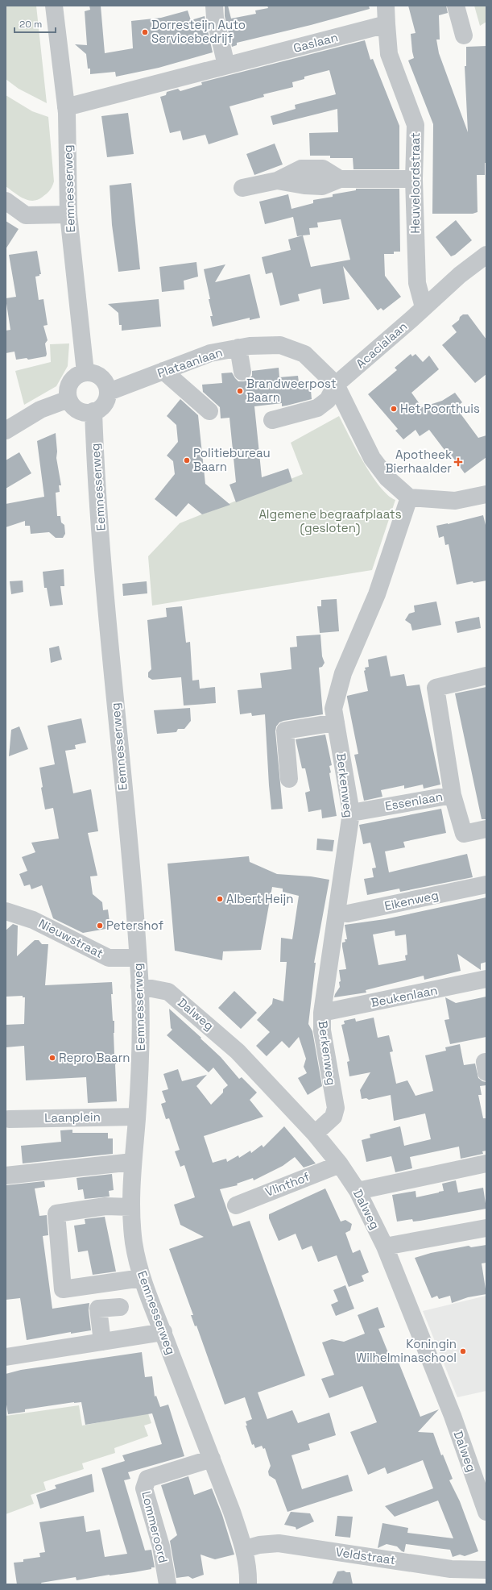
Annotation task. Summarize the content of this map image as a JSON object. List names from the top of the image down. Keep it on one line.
{"streets":{"street":["Gaslaan","Heuveloordstraat","Eemnesserweg","Acacialaan","Plataanlaan","Berkenweg","Essenlaan","Eikenweg","Nieuwstraat","Beukenlaan","Dalweg","Laanplein","Vlinthof","Lommeroord","Veldstraat"]},"crossings":[["Gaslaan","Heuveloordstraat"],["Gaslaan","Eemnesserweg"],["Heuveloordstraat","Acacialaan"],["Eemnesserweg","Plataanlaan"],["Eemnesserweg","Nieuwstraat"],["Eemnesserweg","Dalweg"],["Eemnesserweg","Laanplein"],["Eemnesserweg","Lommeroord"],["Eemnesserweg","Veldstraat"],["Acacialaan","Plataanlaan"],["Plataanlaan","Berkenweg"],["Berkenweg","Essenlaan"],["Berkenweg","Eikenweg"],["Berkenweg","Beukenlaan"],["Berkenweg","Dalweg"],["Dalweg","Vlinthof"]],"parks":["Algemene begraafplaats (gesloten)"],"places":{"other":["Dorresteijn Auto Servicebedrijf","Brandweerpost Baarn","Het Poorthuis","Politiebureau Baarn","Albert Heijn","Petershof","Repro Baarn","Koningin Wilhelminaschool"],"health":["Apotheek Bierhaalder"]},"scale_bar":"20 m"}
